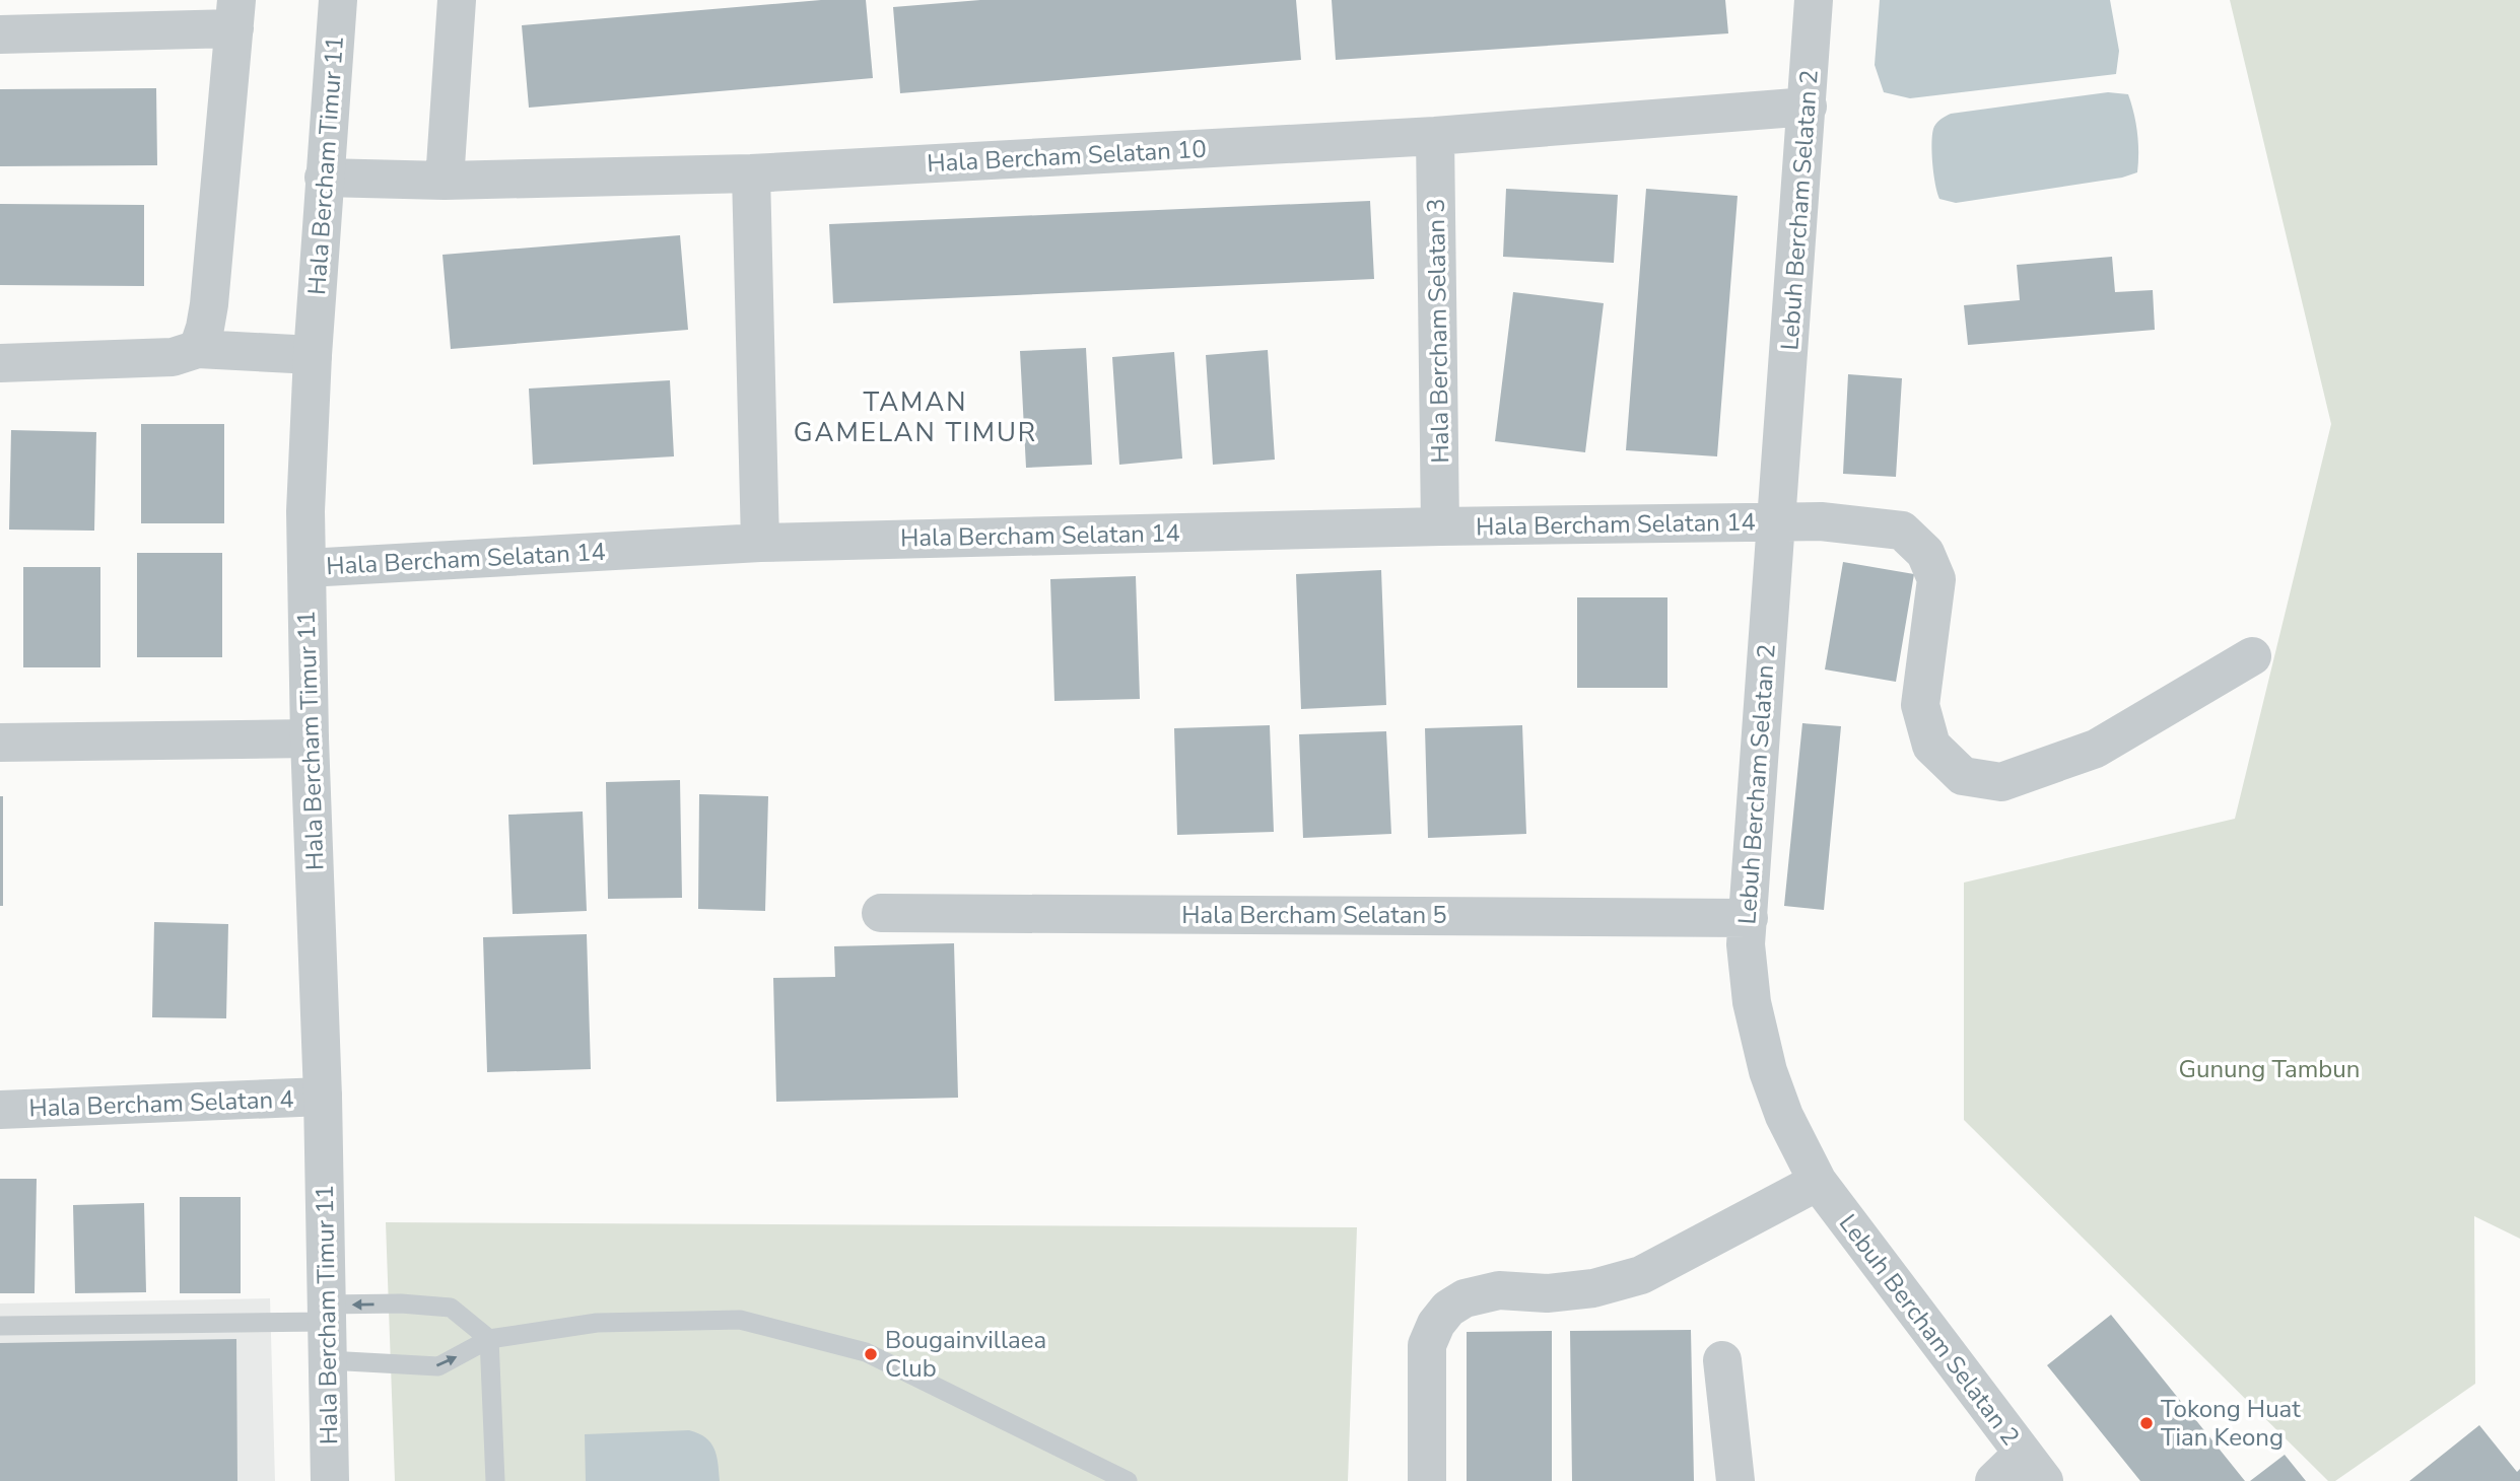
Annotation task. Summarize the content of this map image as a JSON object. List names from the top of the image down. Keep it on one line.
{"streets":{"street":["Hala Bercham Selatan 10","Hala Bercham Timur 11","Lebuh Bercham Selatan 2","Hala Bercham Selatan 3","Hala Bercham Selatan 14","Hala Bercham Selatan 5","Hala Bercham Selatan 4"]},"crossings":[["Hala Bercham Selatan 10","Hala Bercham Timur 11"],["Hala Bercham Selatan 10","Lebuh Bercham Selatan 2"],["Hala Bercham Selatan 10","Hala Bercham Selatan 3"],["Hala Bercham Timur 11","Hala Bercham Selatan 14"],["Hala Bercham Timur 11","Hala Bercham Selatan 4"],["Lebuh Bercham Selatan 2","Hala Bercham Selatan 14"],["Lebuh Bercham Selatan 2","Hala Bercham Selatan 5"],["Hala Bercham Selatan 3","Hala Bercham Selatan 14"]],"districts":["TAMAN GAMELAN TIMUR"],"parks":["Gunung Tambun"],"places":["Bougainvillaea Club","Tokong Huat Tian Keong"]}
